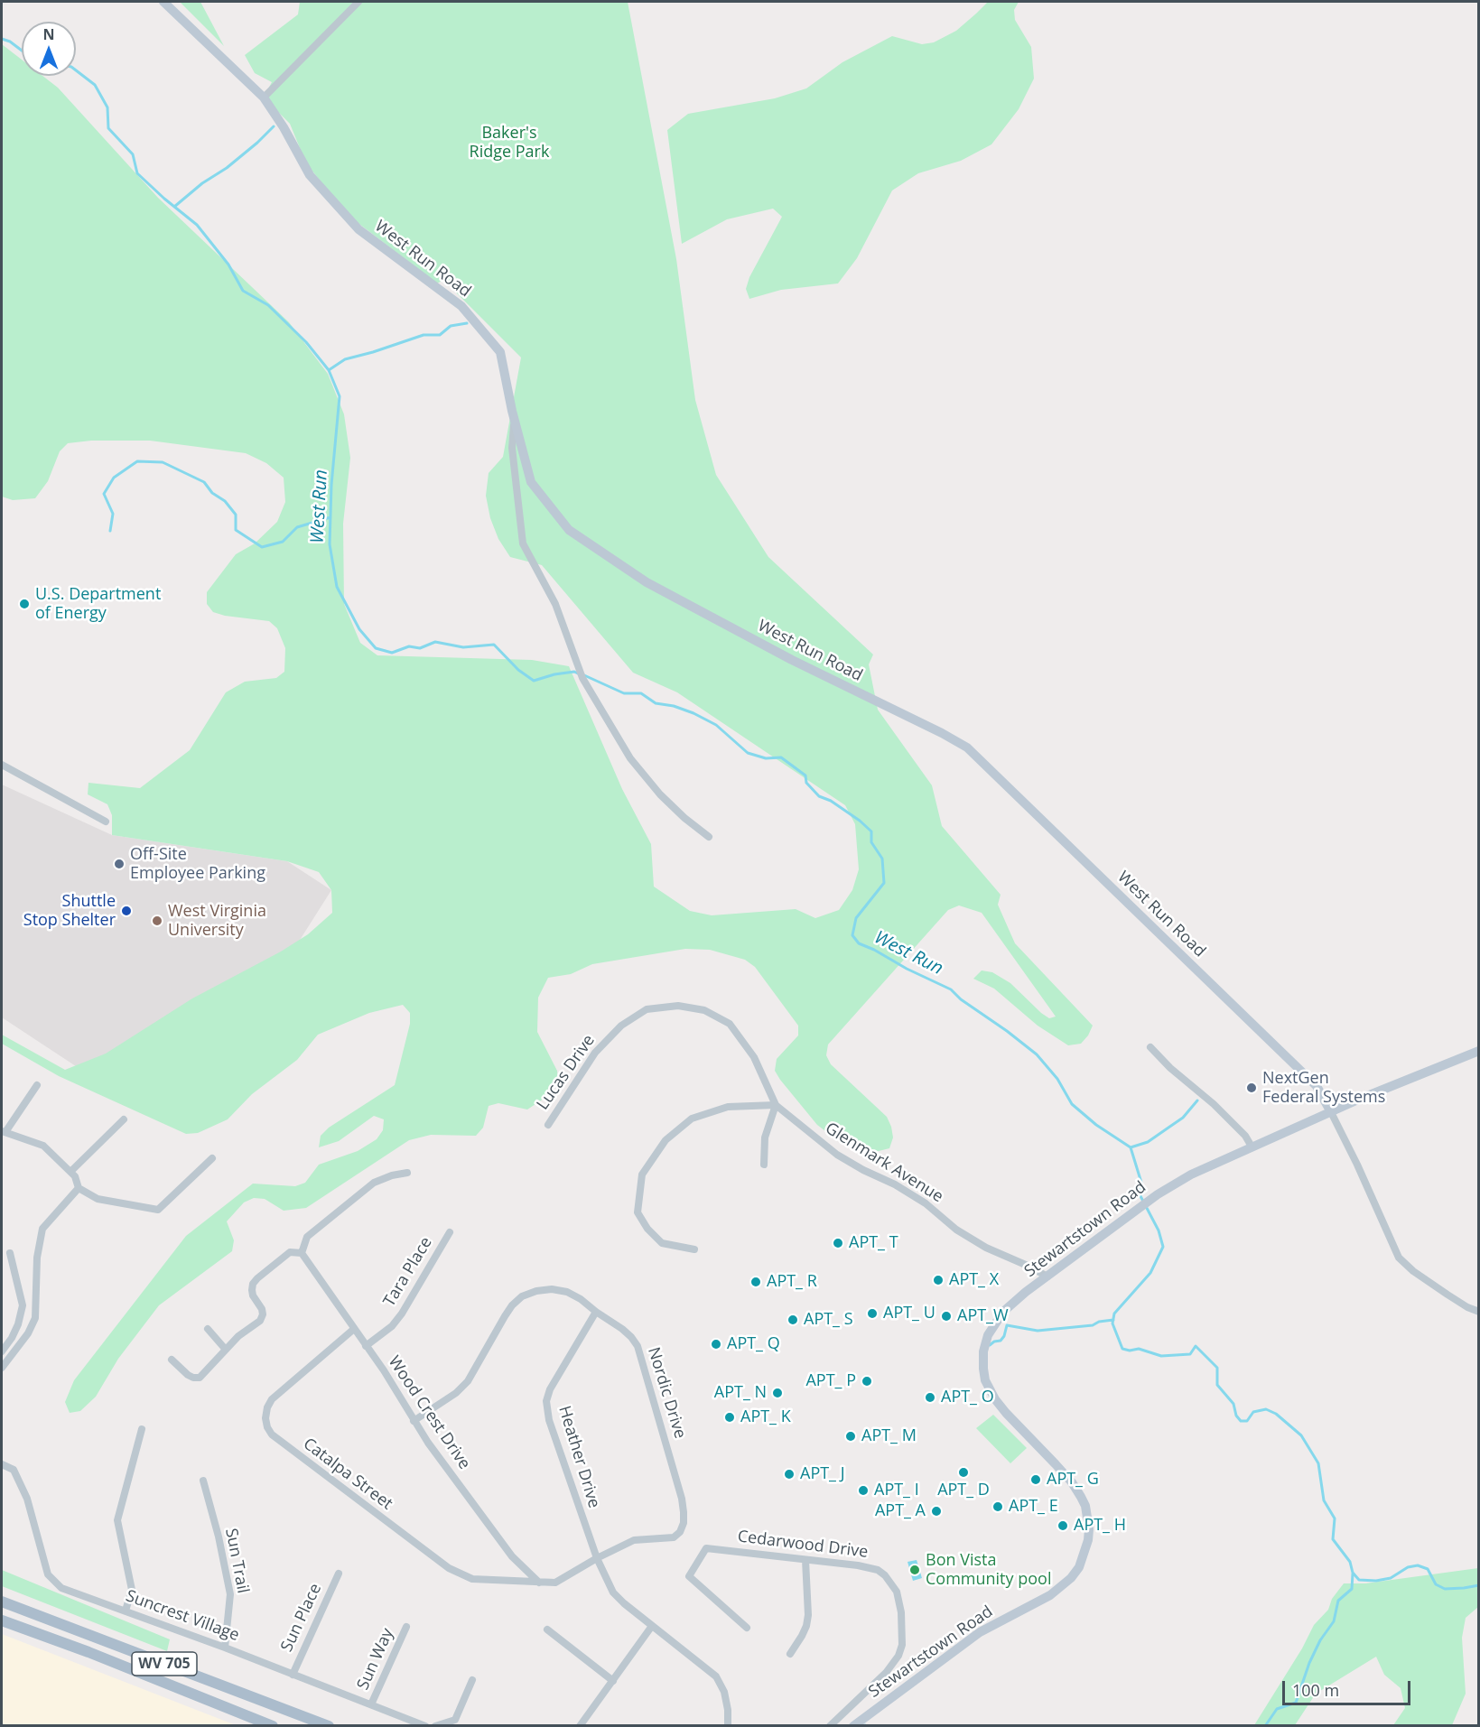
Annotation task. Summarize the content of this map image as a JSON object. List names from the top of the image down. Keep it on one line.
{"streets":{"main road":["WV 705"],"street":["West Run Road","Lucas Drive","Glenmark Avenue","Stewartstown Road","Tara Place","Nordic Drive","Wood Crest Drive","Heather Drive","Catalpa Street","Cedarwood Drive","Sun Trail","Suncrest Village","Sun Place","Sun Way"]},"crossings":[["West Run Road","Stewartstown Road"],["Lucas Drive","Glenmark Avenue"],["Glenmark Avenue","Stewartstown Road"],["Tara Place","Wood Crest Drive"],["Nordic Drive","Wood Crest Drive"],["Nordic Drive","Heather Drive"],["Nordic Drive","Catalpa Street"],["Wood Crest Drive","Catalpa Street"],["Sun Trail","Suncrest Village"],["Suncrest Village","Sun Place"],["Suncrest Village","Sun Way"]],"water":["West Run"],"parks":["Baker's Ridge Park"],"places":["U.S. Department of Energy","Off-Site Employee Parking","Shuttle Stop Shelter","West Virginia University","NextGen Federal Systems","APT_ T","APT_ X","APT_ R","APT_ U","APT_W","APT_ S","APT_ Q","APT_ P","APT_ N","APT_ O","APT_ K","APT_ M","APT_ D","APT_ J","APT_ G","APT_ I","APT_ E","APT_ A","APT_ H","Bon Vista Community pool"],"scale_bar":"100 m","north":"top"}
